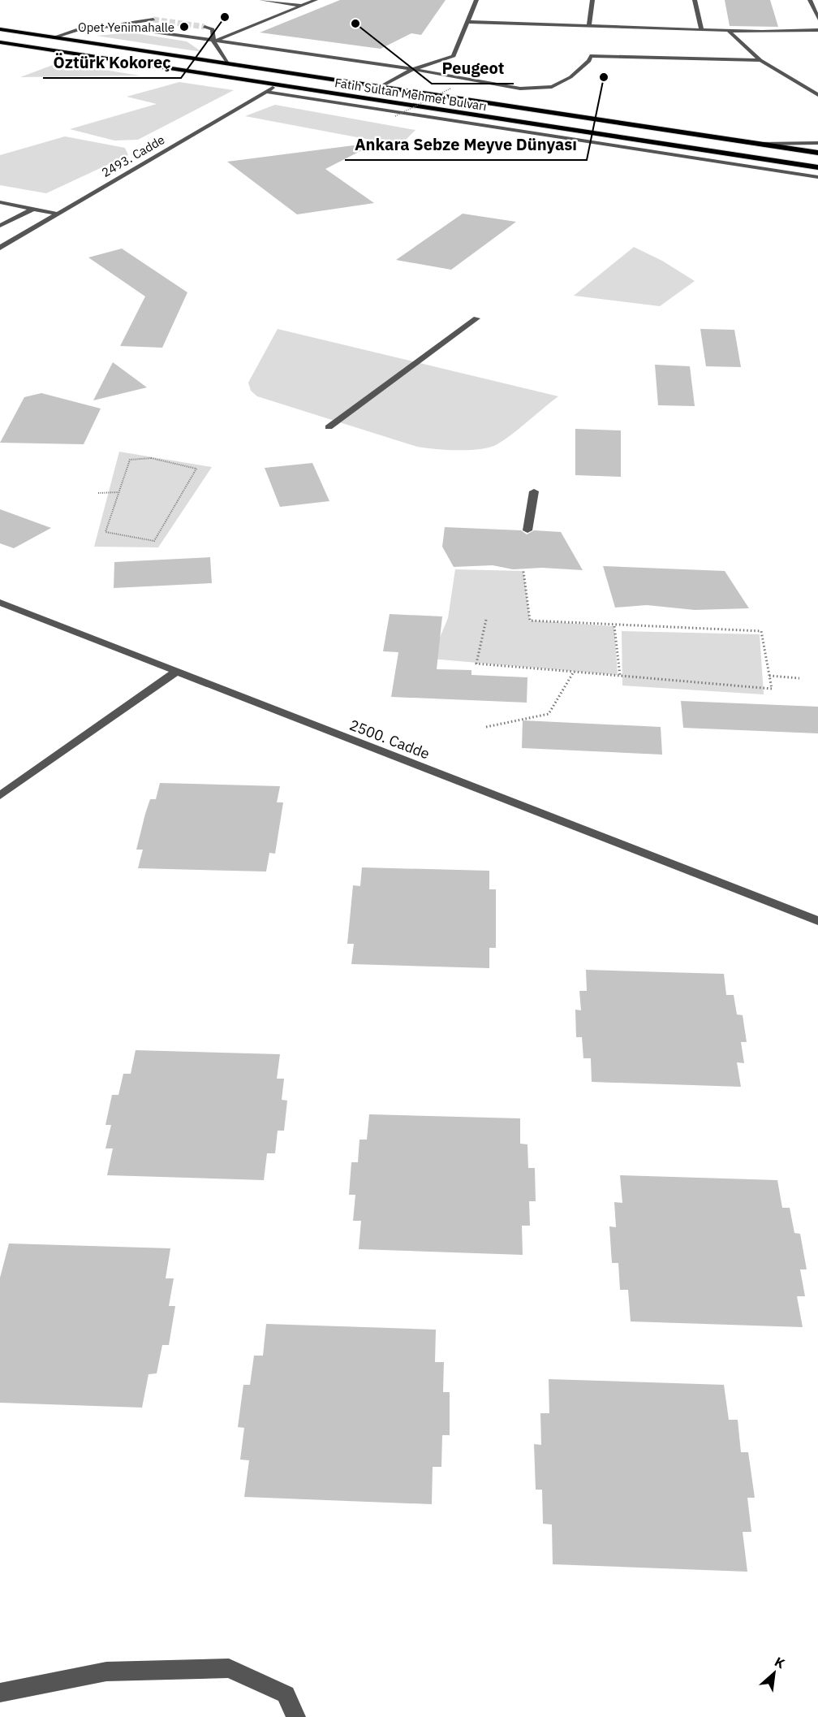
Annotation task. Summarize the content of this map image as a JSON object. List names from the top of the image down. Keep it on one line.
{"streets":{"highway":["Fatih Sultan Mehmet Bulvarı"],"street":["2493. Cadde","2500. Cadde"]},"crossings":[["Fatih Sultan Mehmet Bulvarı","2493. Cadde"]],"places":["Öztürk Kokoreç","Peugeot","Opet Yenimahalle","Ankara Sebze Meyve Dünyası"],"north":"top right"}
